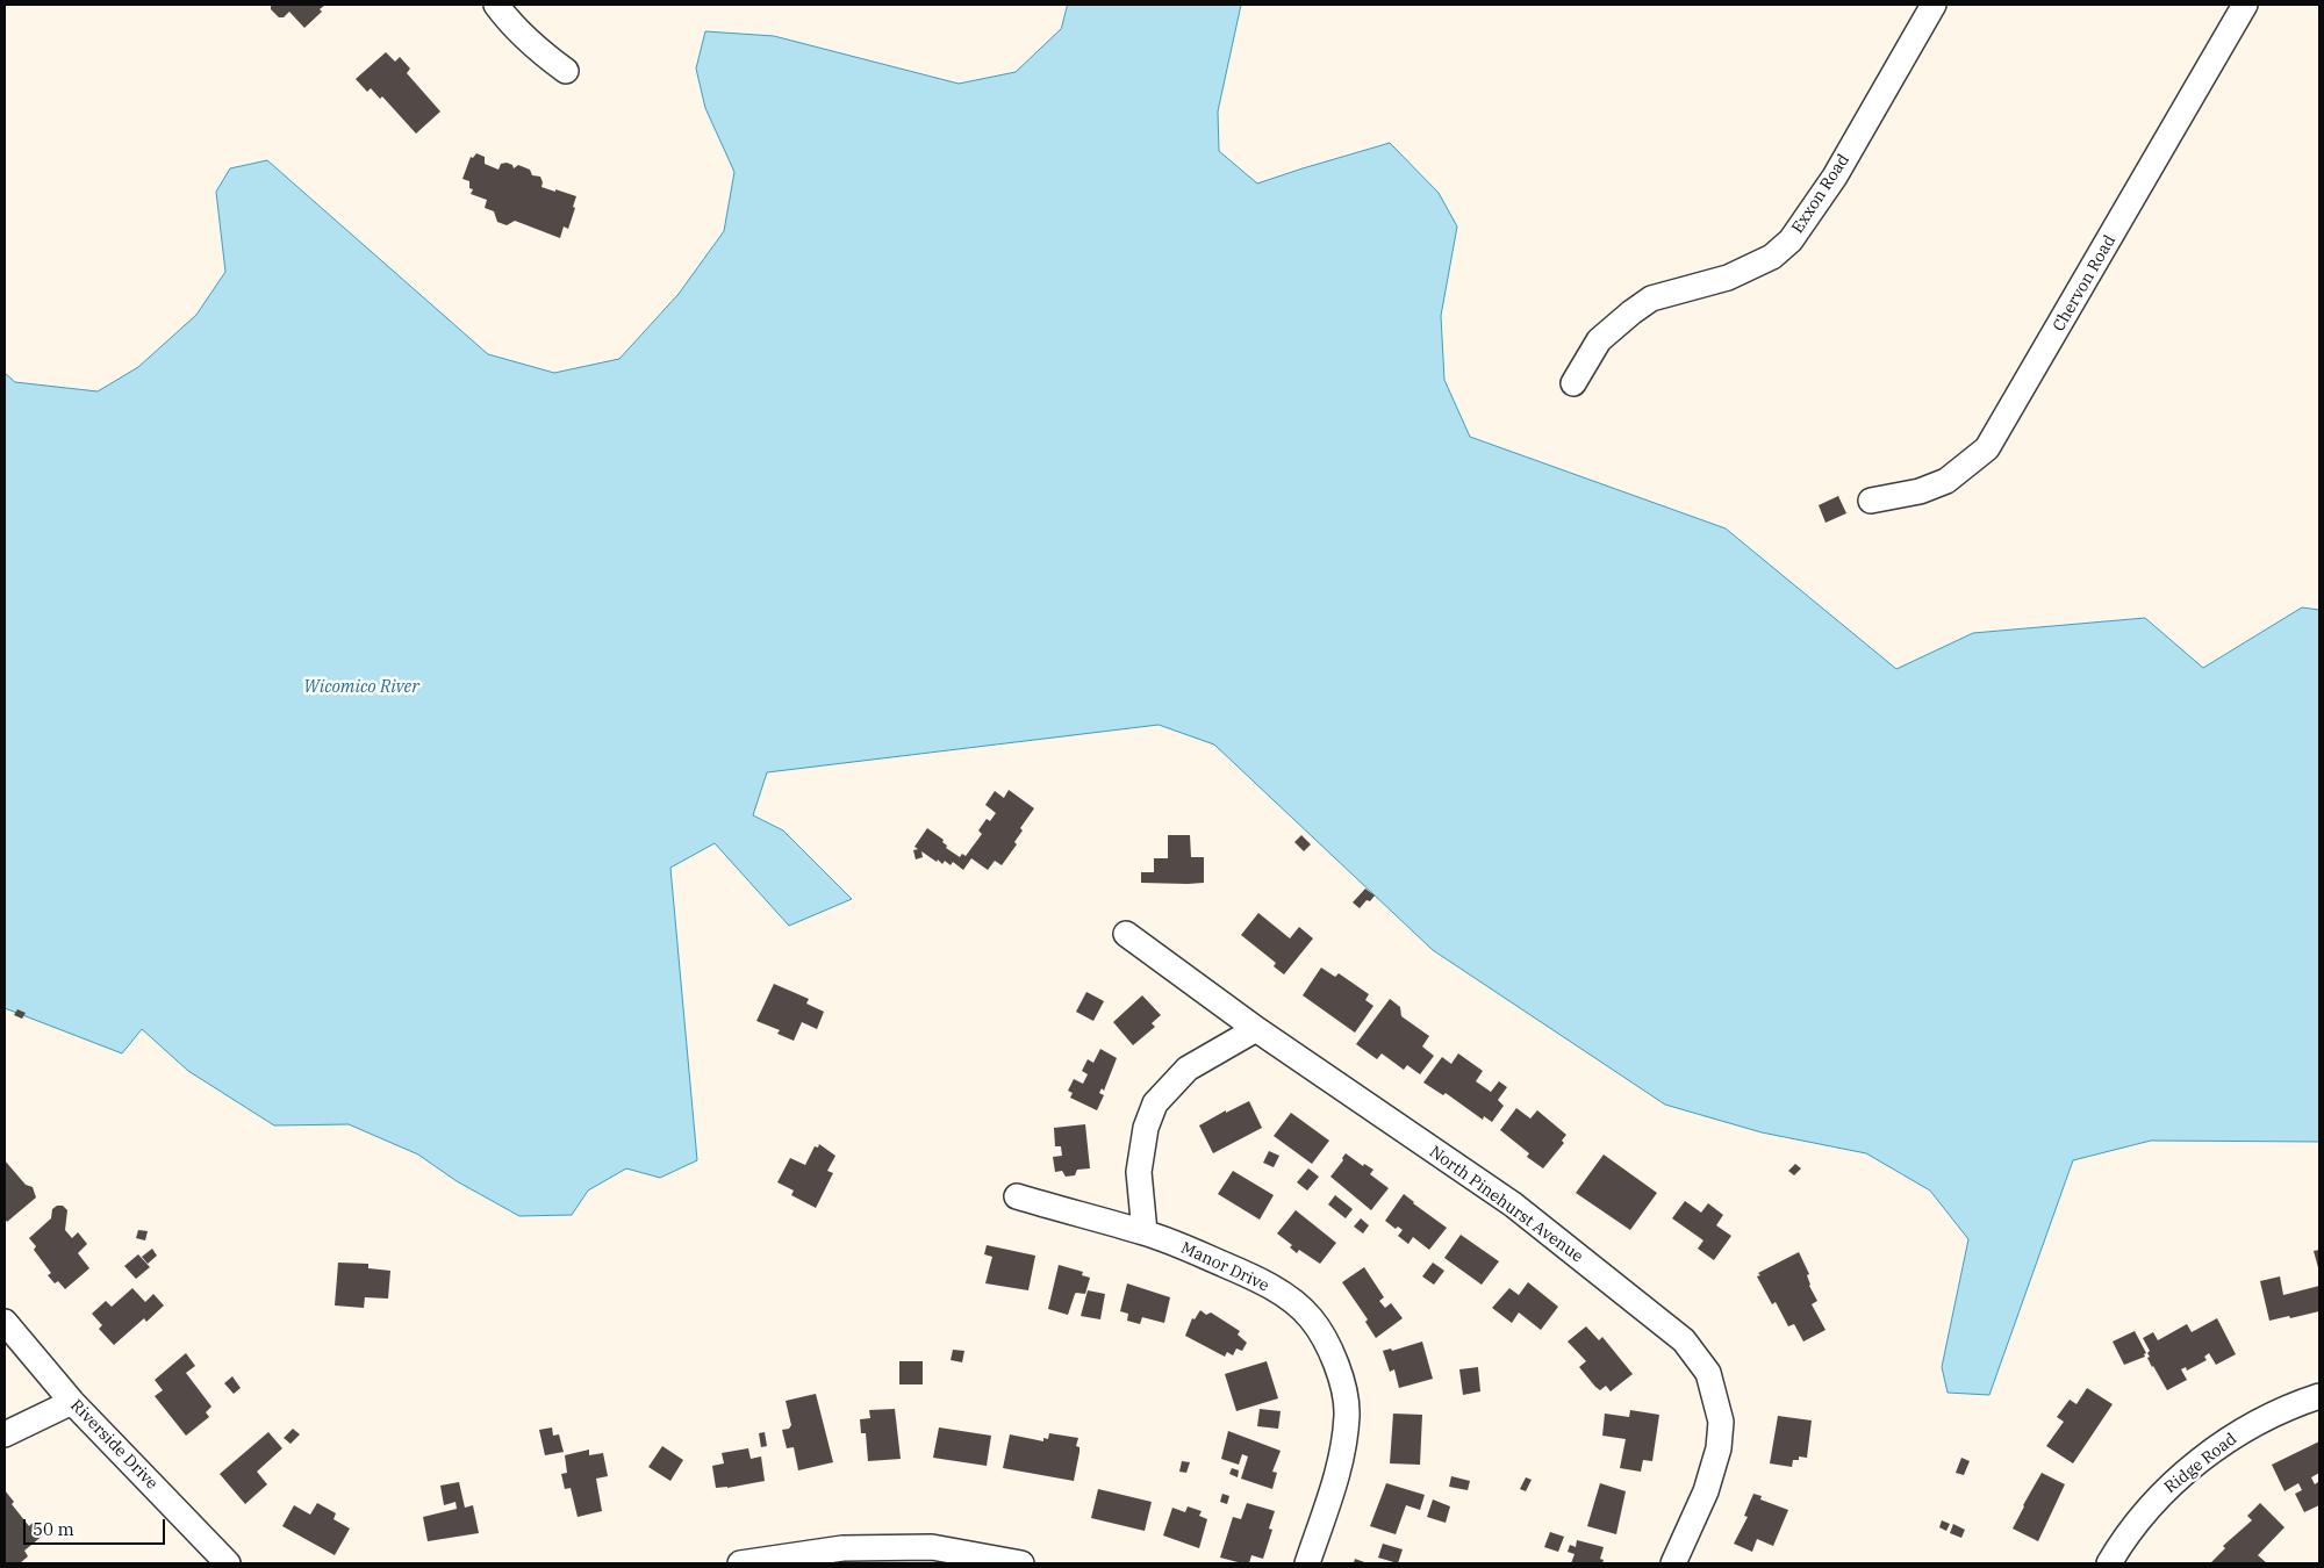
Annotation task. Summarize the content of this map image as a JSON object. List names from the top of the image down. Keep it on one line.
{"streets":{"street":["Exxon Road","Chervon Road","North Pinehurst Avenue","Manor Drive","Riverside Drive","Ridge Road"]},"water":["Wicomico River"],"scale_bar":"50 m"}
